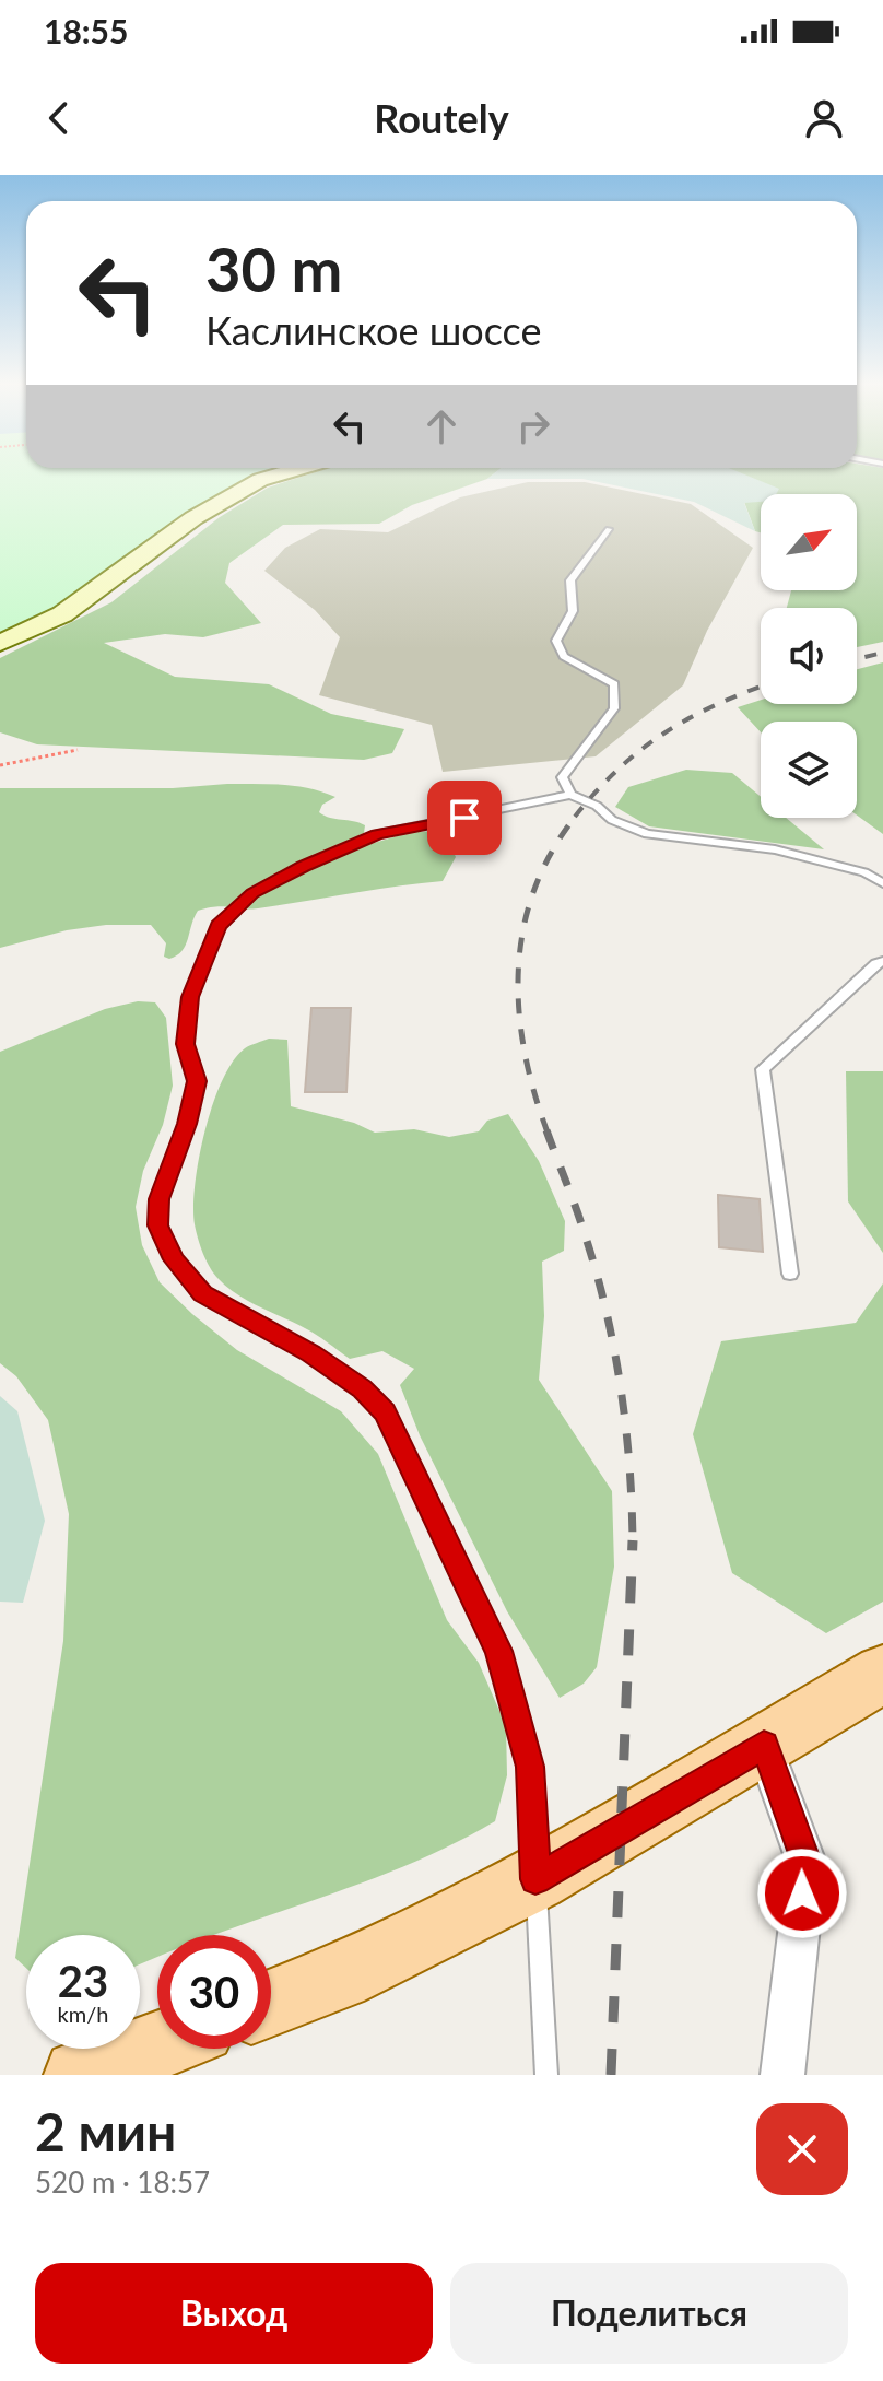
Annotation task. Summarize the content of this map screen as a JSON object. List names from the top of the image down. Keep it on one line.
{"north":"top right","page":{"status":"18:55","header":"Routely","turn":["30 m","Каслинское шоссе"],"speed":"23 km/h","limit":"30","heading":["2 мин","520 m · 18:57"],"buttons":["Выход","Поделиться"]}}
